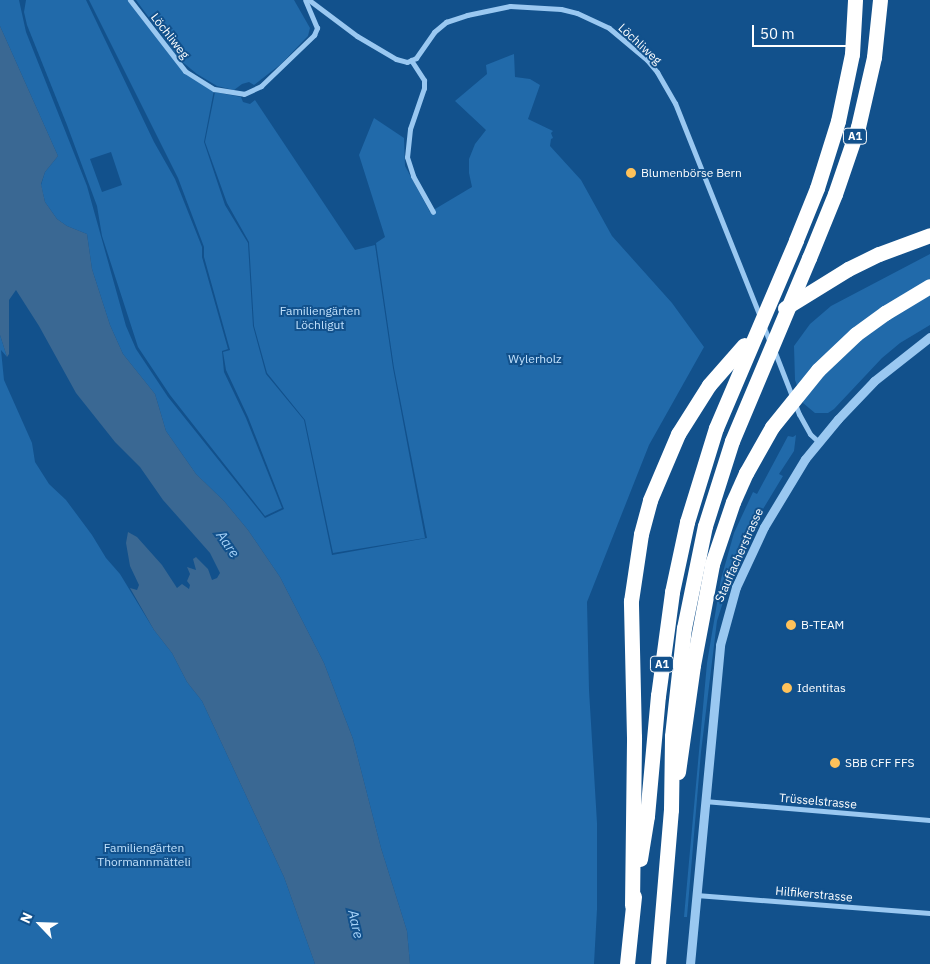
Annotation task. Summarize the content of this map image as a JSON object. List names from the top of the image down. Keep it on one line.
{"streets":{"highway":["A1"],"street":["Löchliweg","Stauffacherstrasse","Trüsselstrasse","Hilfikerstrasse"]},"crossings":[["Löchliweg","Stauffacherstrasse"],["Stauffacherstrasse","Trüsselstrasse"],["Stauffacherstrasse","Hilfikerstrasse"]],"water":["Aare"],"parks":["Familiengärten Löchligut","Wylerholz","Familiengärten Thormannmätteli"],"places":["Blumenbörse Bern","B-TEAM","Identitas","SBB CFF FFS"],"scale_bar":"50 m","north":"top left"}
